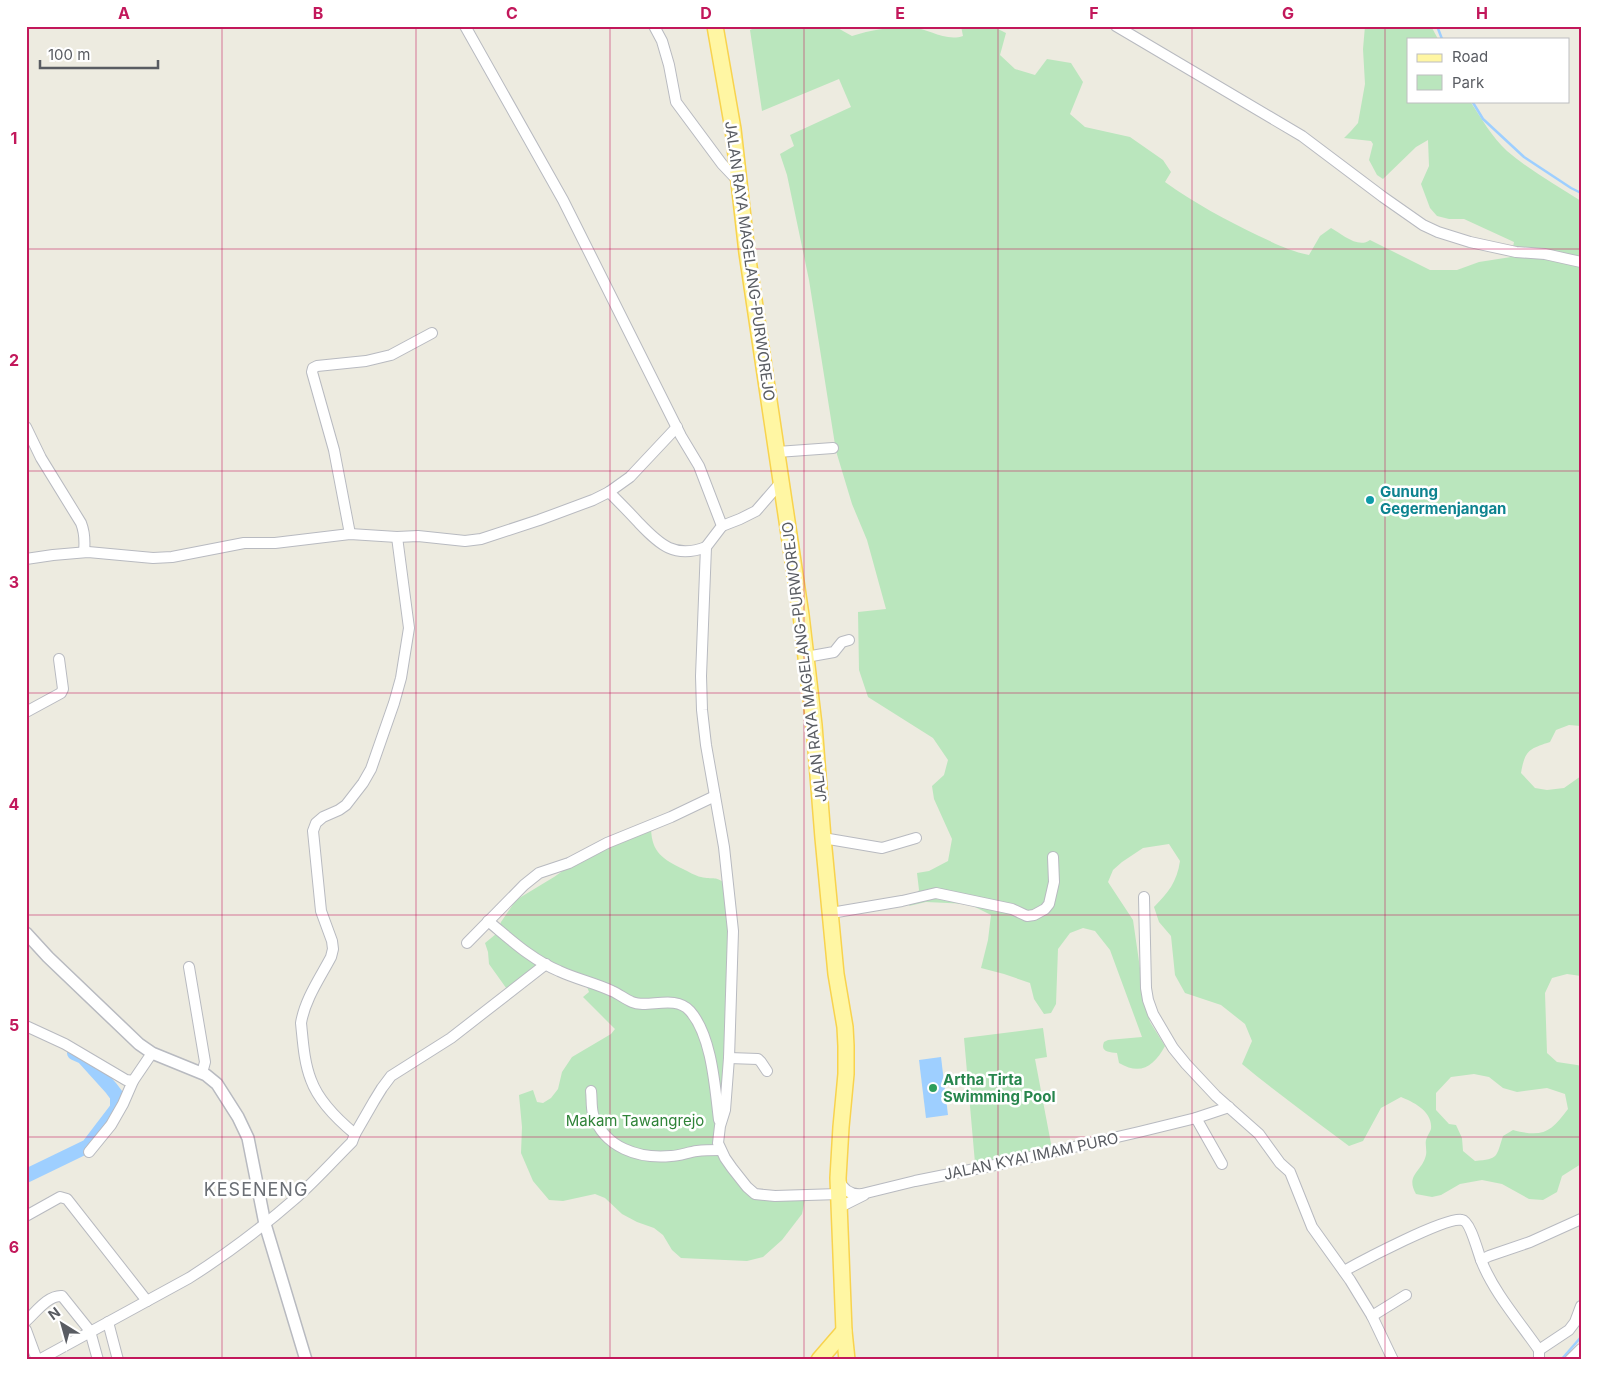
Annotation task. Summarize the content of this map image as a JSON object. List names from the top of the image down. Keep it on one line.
{"streets":{"main road":["JALAN RAYA MAGELANG-PURWOREJO"],"street":["JALAN KYAI IMAM PURO"]},"crossings":[["JALAN RAYA MAGELANG-PURWOREJO","JALAN KYAI IMAM PURO"]],"districts":["KESENENG"],"parks":["Makam Tawangrejo"],"places":["Gunung Gegermenjangan","Artha Tirta Swimming Pool"],"legend":["Road","Park"],"scale_bar":"100 m","north":"top left","grid":{"columns":["A","B","C","D","E","F","G","H"],"rows":["1","2","3","4","5","6"]}}
